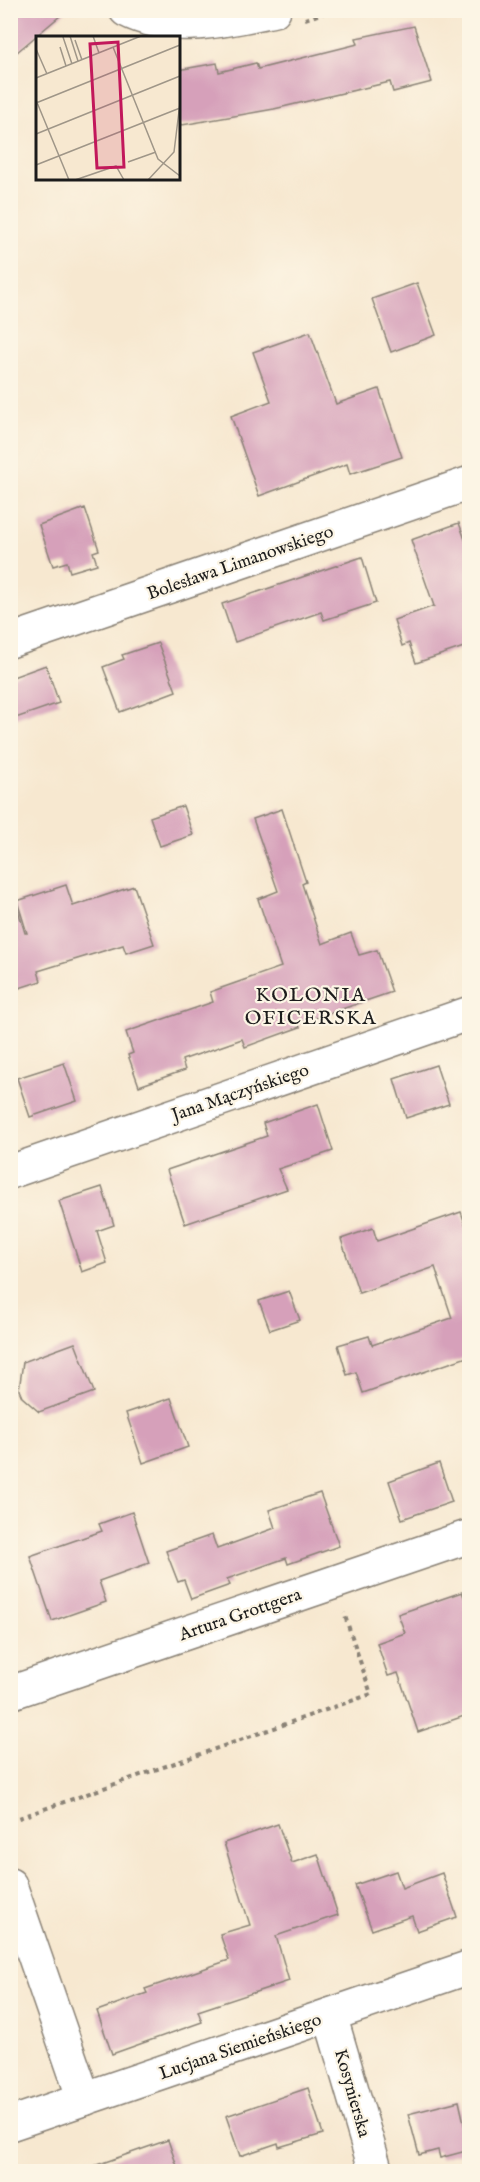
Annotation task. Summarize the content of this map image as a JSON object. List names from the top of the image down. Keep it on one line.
{"streets":{"street":["Bolesława Limanowskiego","Jana Mączyńskiego","Artura Grottgera","Lucjana Siemieńskiego","Kosynierska"]},"crossings":[["Lucjana Siemieńskiego","Kosynierska"]],"districts":["KOLONIA OFICERSKA"]}
